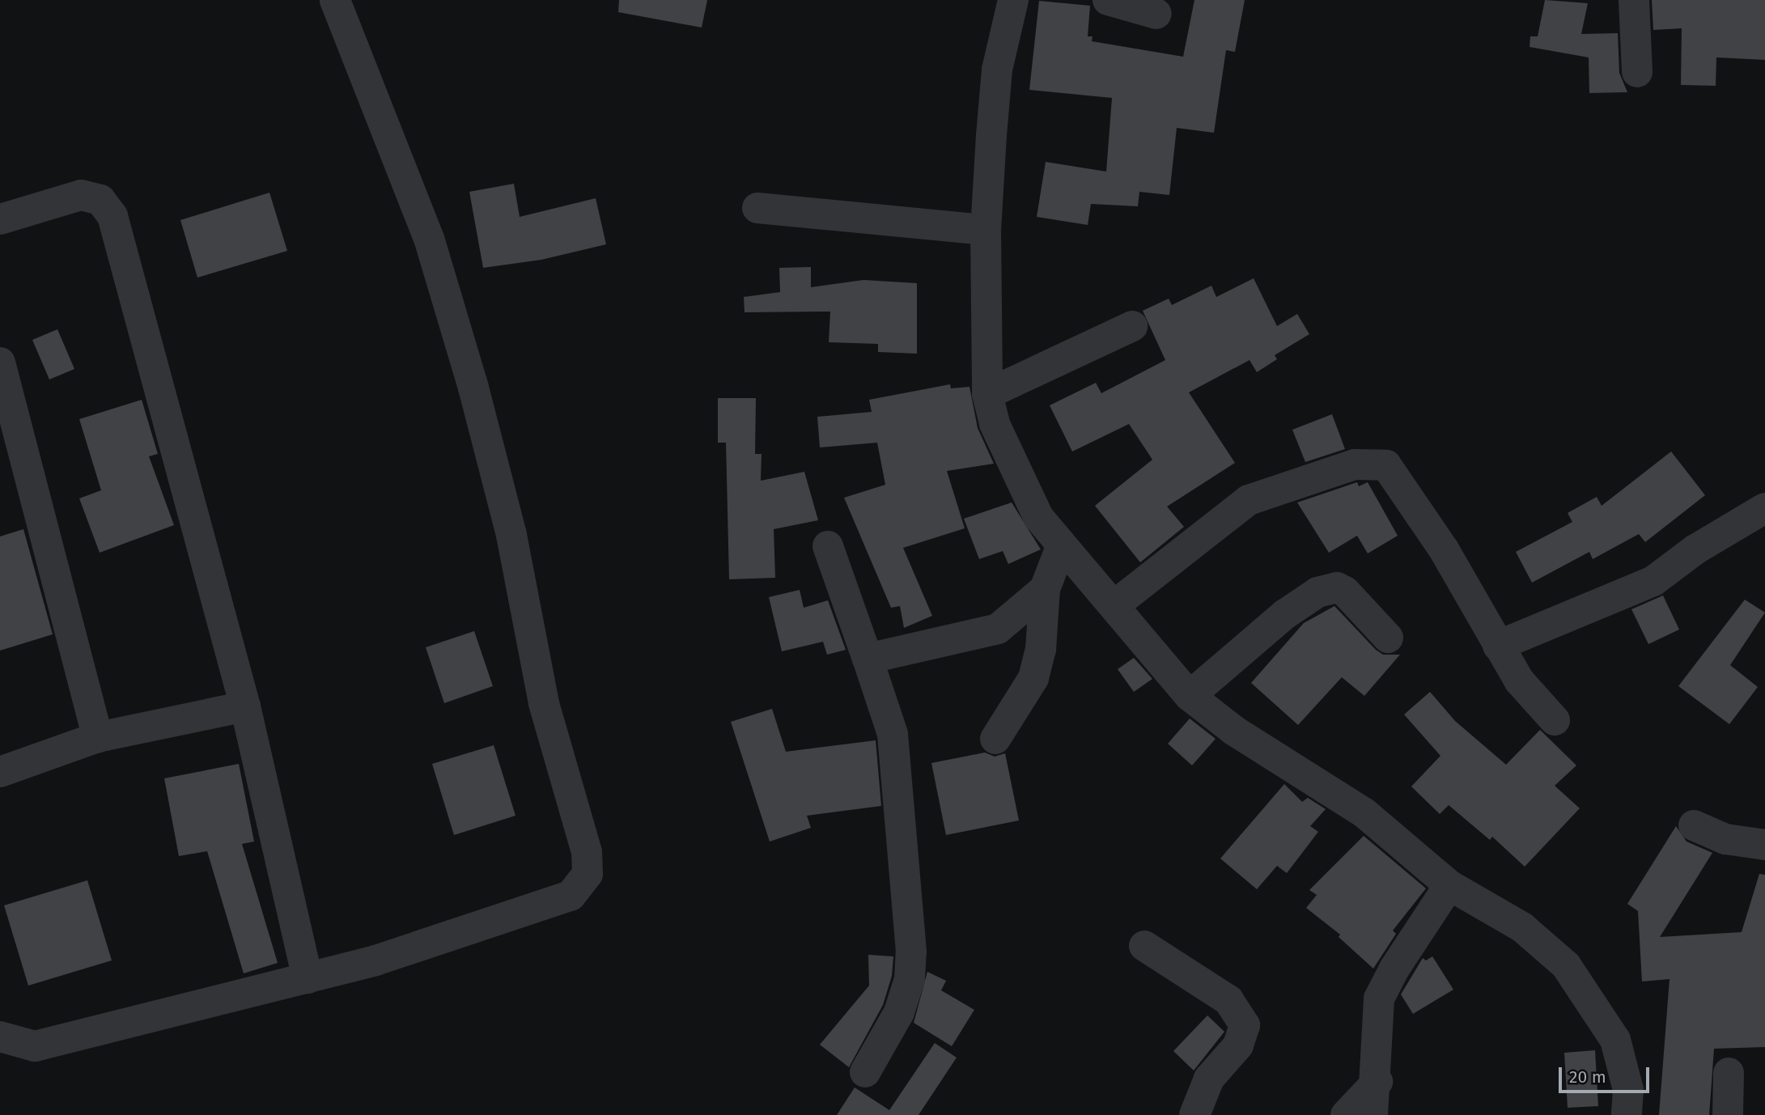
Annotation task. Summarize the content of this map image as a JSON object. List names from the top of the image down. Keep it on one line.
{"scale_bar":"20 m"}
